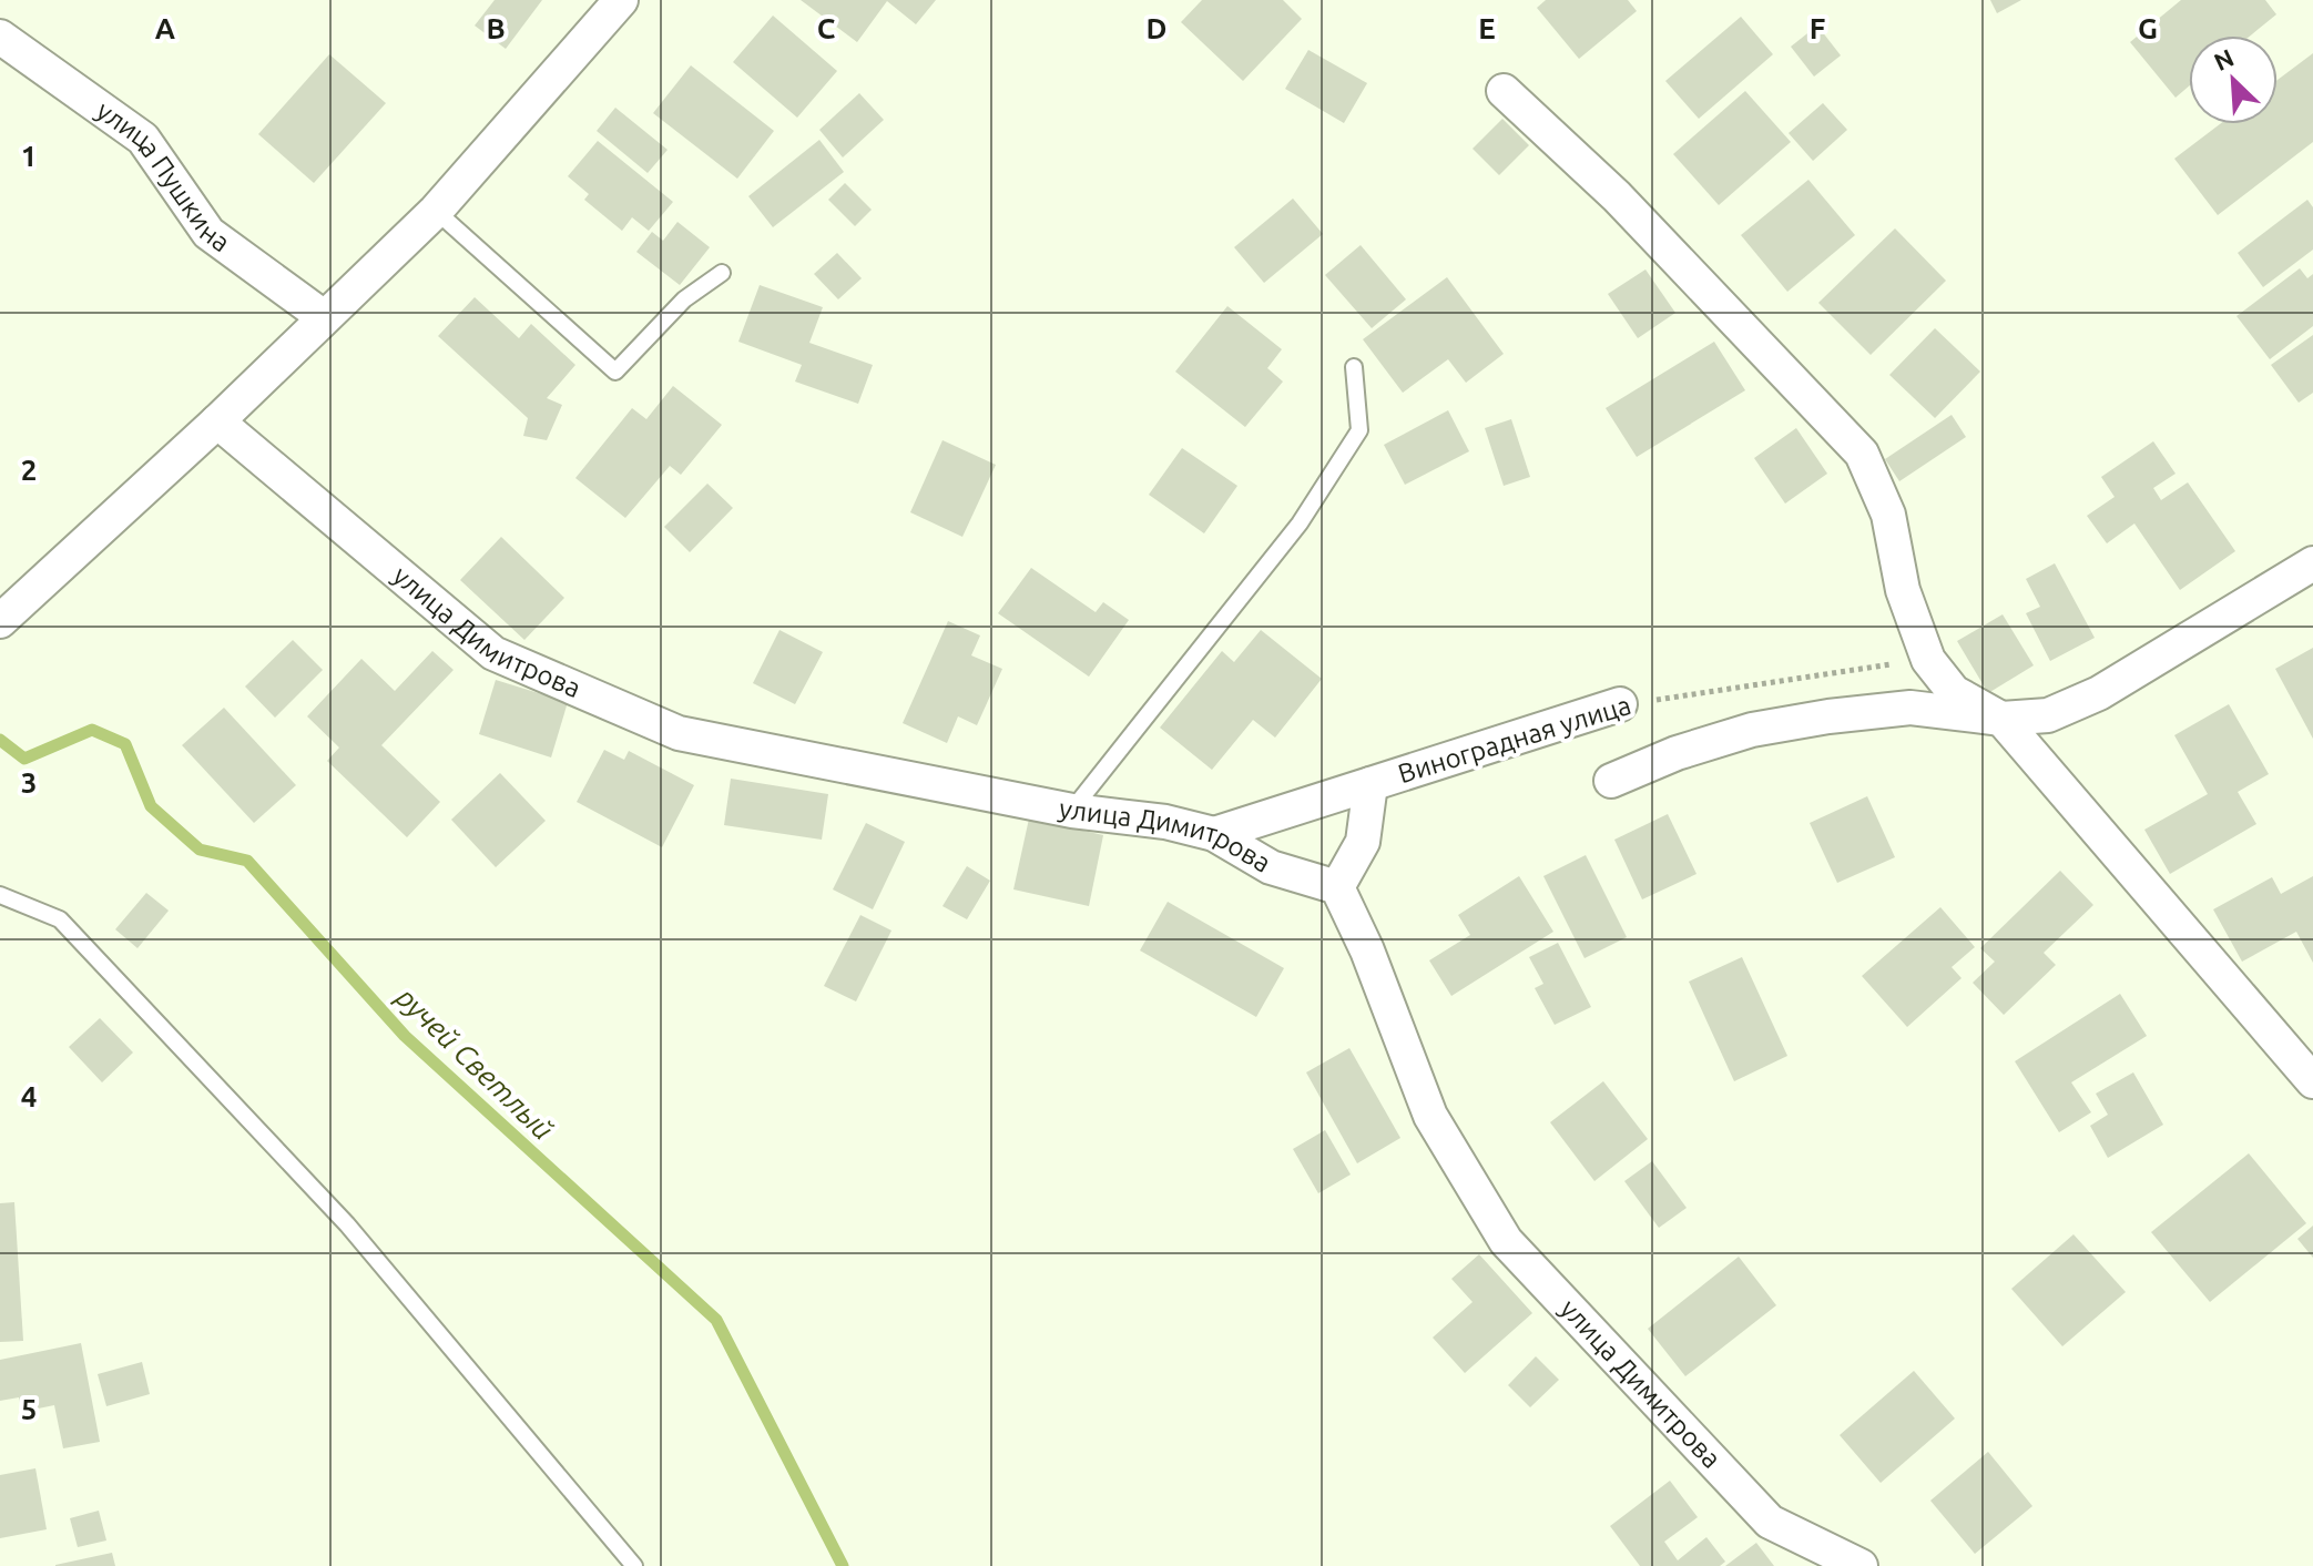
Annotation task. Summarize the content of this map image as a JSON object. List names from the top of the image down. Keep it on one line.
{"streets":{"street":["улица Пушкина","улица Димитрова","Виноградная улица"]},"crossings":[["улица Димитрова","Виноградная улица"]],"water":["ручей Светлый"],"north":"top left","grid":{"columns":["A","B","C","D","E","F","G"],"rows":["1","2","3","4","5"]}}
